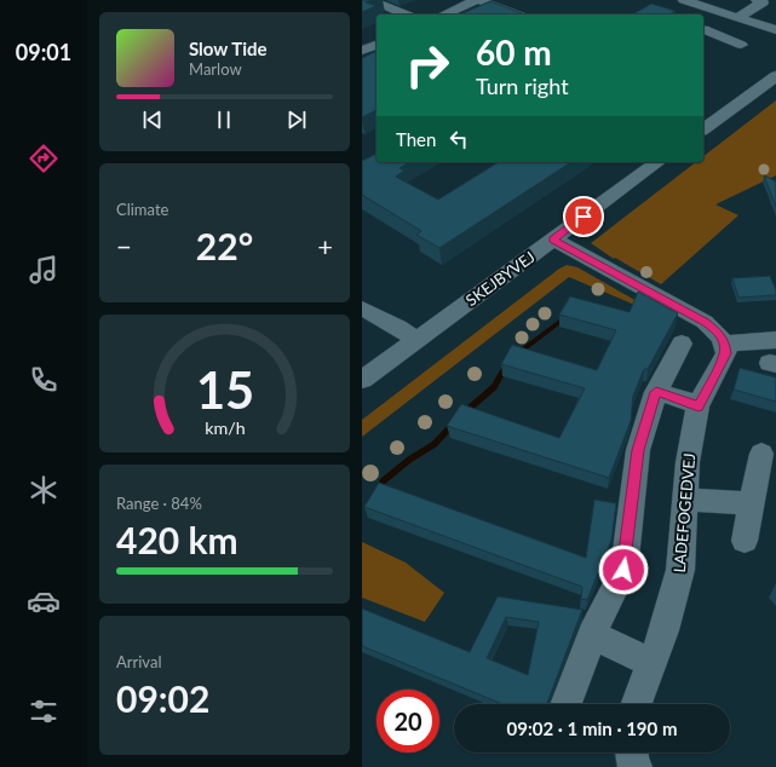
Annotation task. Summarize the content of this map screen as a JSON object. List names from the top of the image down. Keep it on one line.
{"streets":{"street":["SKEJBYVEJ","LADEFOGEDVEJ"]},"page":{"tabs":"09:01","turn":["60 m","Turn right"],"song":["Slow Tide","Marlow"],"then":"Then","tile":["Climate",["Range · 84%","420 km"],["Arrival","09:02"]],"heat":["−","22°","+"],"limit":"20","trip":"09:02 · 1 min · 190 m","gauge":["15","km/h"]}}
